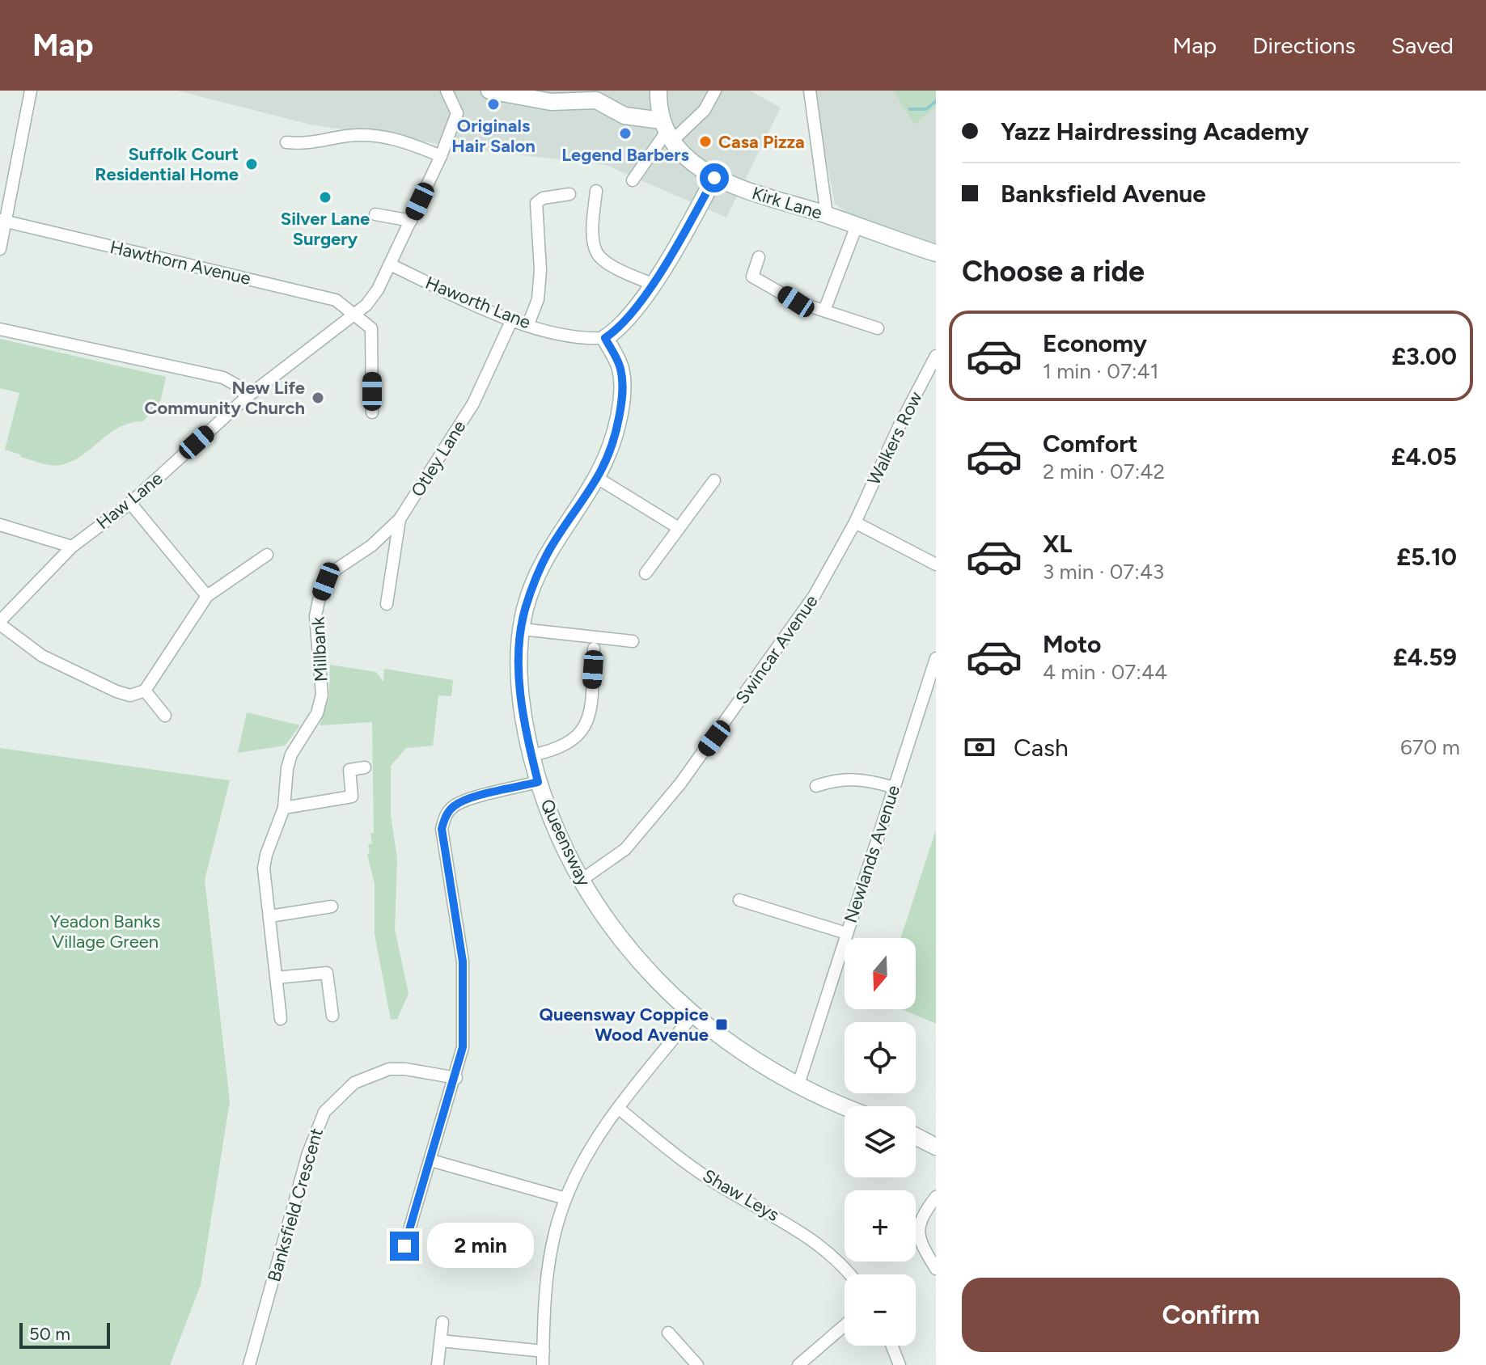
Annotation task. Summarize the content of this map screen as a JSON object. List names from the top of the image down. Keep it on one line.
{"streets":{"street":["Kirk Lane","Hawthorn Avenue","Haworth Lane","Walkers Row","Otley Lane","Haw Lane","Millbank","Swincar Avenue","Queensway","Newlands Avenue","Shaw Leys","Banksfield Crescent"]},"crossings":[["Hawthorn Avenue","Haw Lane"],["Haworth Lane","Otley Lane"],["Haworth Lane","Haw Lane"],["Haworth Lane","Queensway"],["Walkers Row","Swincar Avenue"],["Otley Lane","Millbank"],["Swincar Avenue","Queensway"],["Queensway","Newlands Avenue"]],"parks":["Yeadon Banks Village Green"],"places":{"other":["Originals Hair Salon","Legend Barbers","Casa Pizza","Suffolk Court Residential Home","Silver Lane Surgery","New Life Community Church"],"transit":["Queensway Coppice Wood Avenue"]},"scale_bar":"50 m","north":"bottom","page":{"header":"Map","nav":["Map","Directions","Saved"],"banner":["Yazz Hairdressing Academy","Banksfield Avenue"],"heading":"Choose a ride","list":[{"name":"Economy","note":"1 min · 07:41","value":"£3.00"},{"name":"Comfort","note":"2 min · 07:42","value":"£4.05"},{"name":"XL","note":"3 min · 07:43","value":"£5.10"},{"name":"Moto","note":"4 min · 07:44","value":"£4.59"}],"pay":["Cash","670 m"],"map_buttons":["+","−"],"bubble":"2 min","buttons":"Confirm","scale":"50 m"}}
